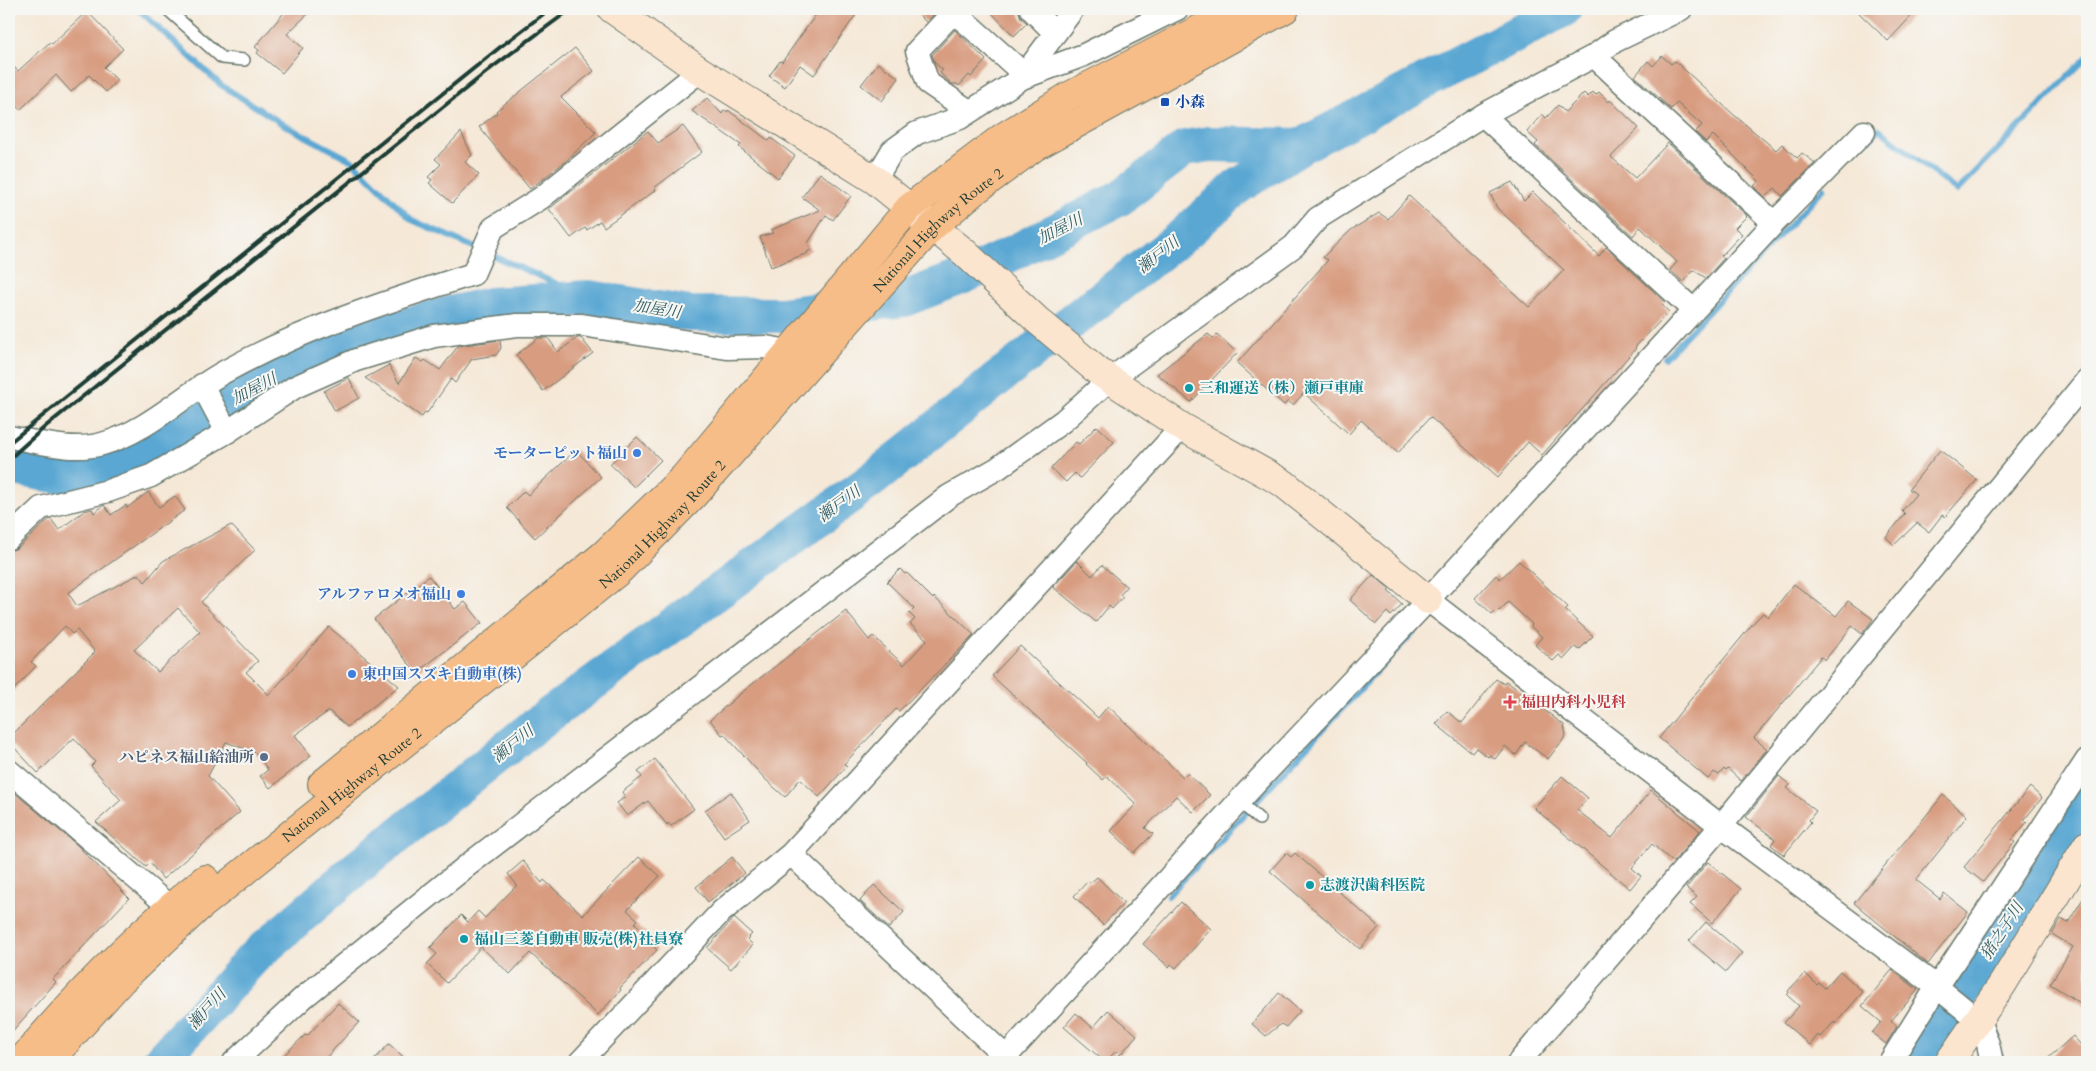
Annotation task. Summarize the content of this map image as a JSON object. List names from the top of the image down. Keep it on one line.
{"streets":{"highway":["National Highway Route 2"]},"water":["加屋川","瀬戸川","猪之子川"],"places":{"transit":["小森"],"other":["三和運送（株）瀬戸車庫","モーターピット福山","アルファロメオ福山","東中国スズキ自動車(株)","ハピネス福山給油所","志渡沢歯科医院","福山三菱自動車 販売(株)社員寮"],"health":["福田内科小児科"]}}
